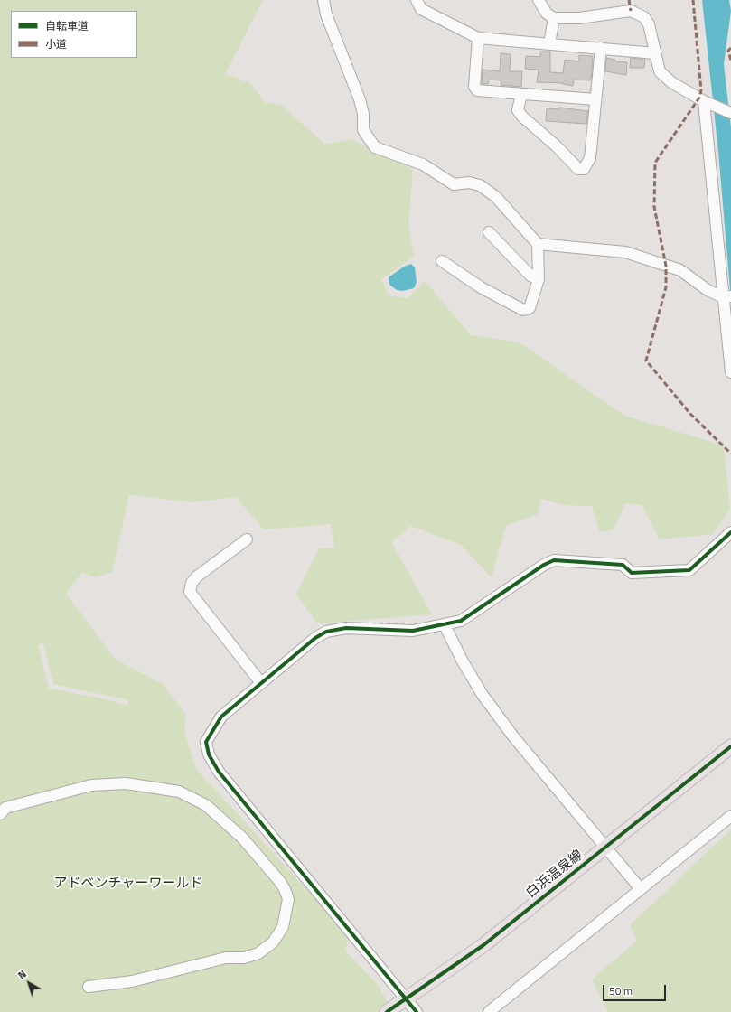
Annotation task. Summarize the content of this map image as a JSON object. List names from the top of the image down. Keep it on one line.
{"streets":{"main road":["白浜温泉線"]},"parks":["アドベンチャーワールド"],"legend":["自転車道","小道"],"scale_bar":"50 m","north":"top left"}
